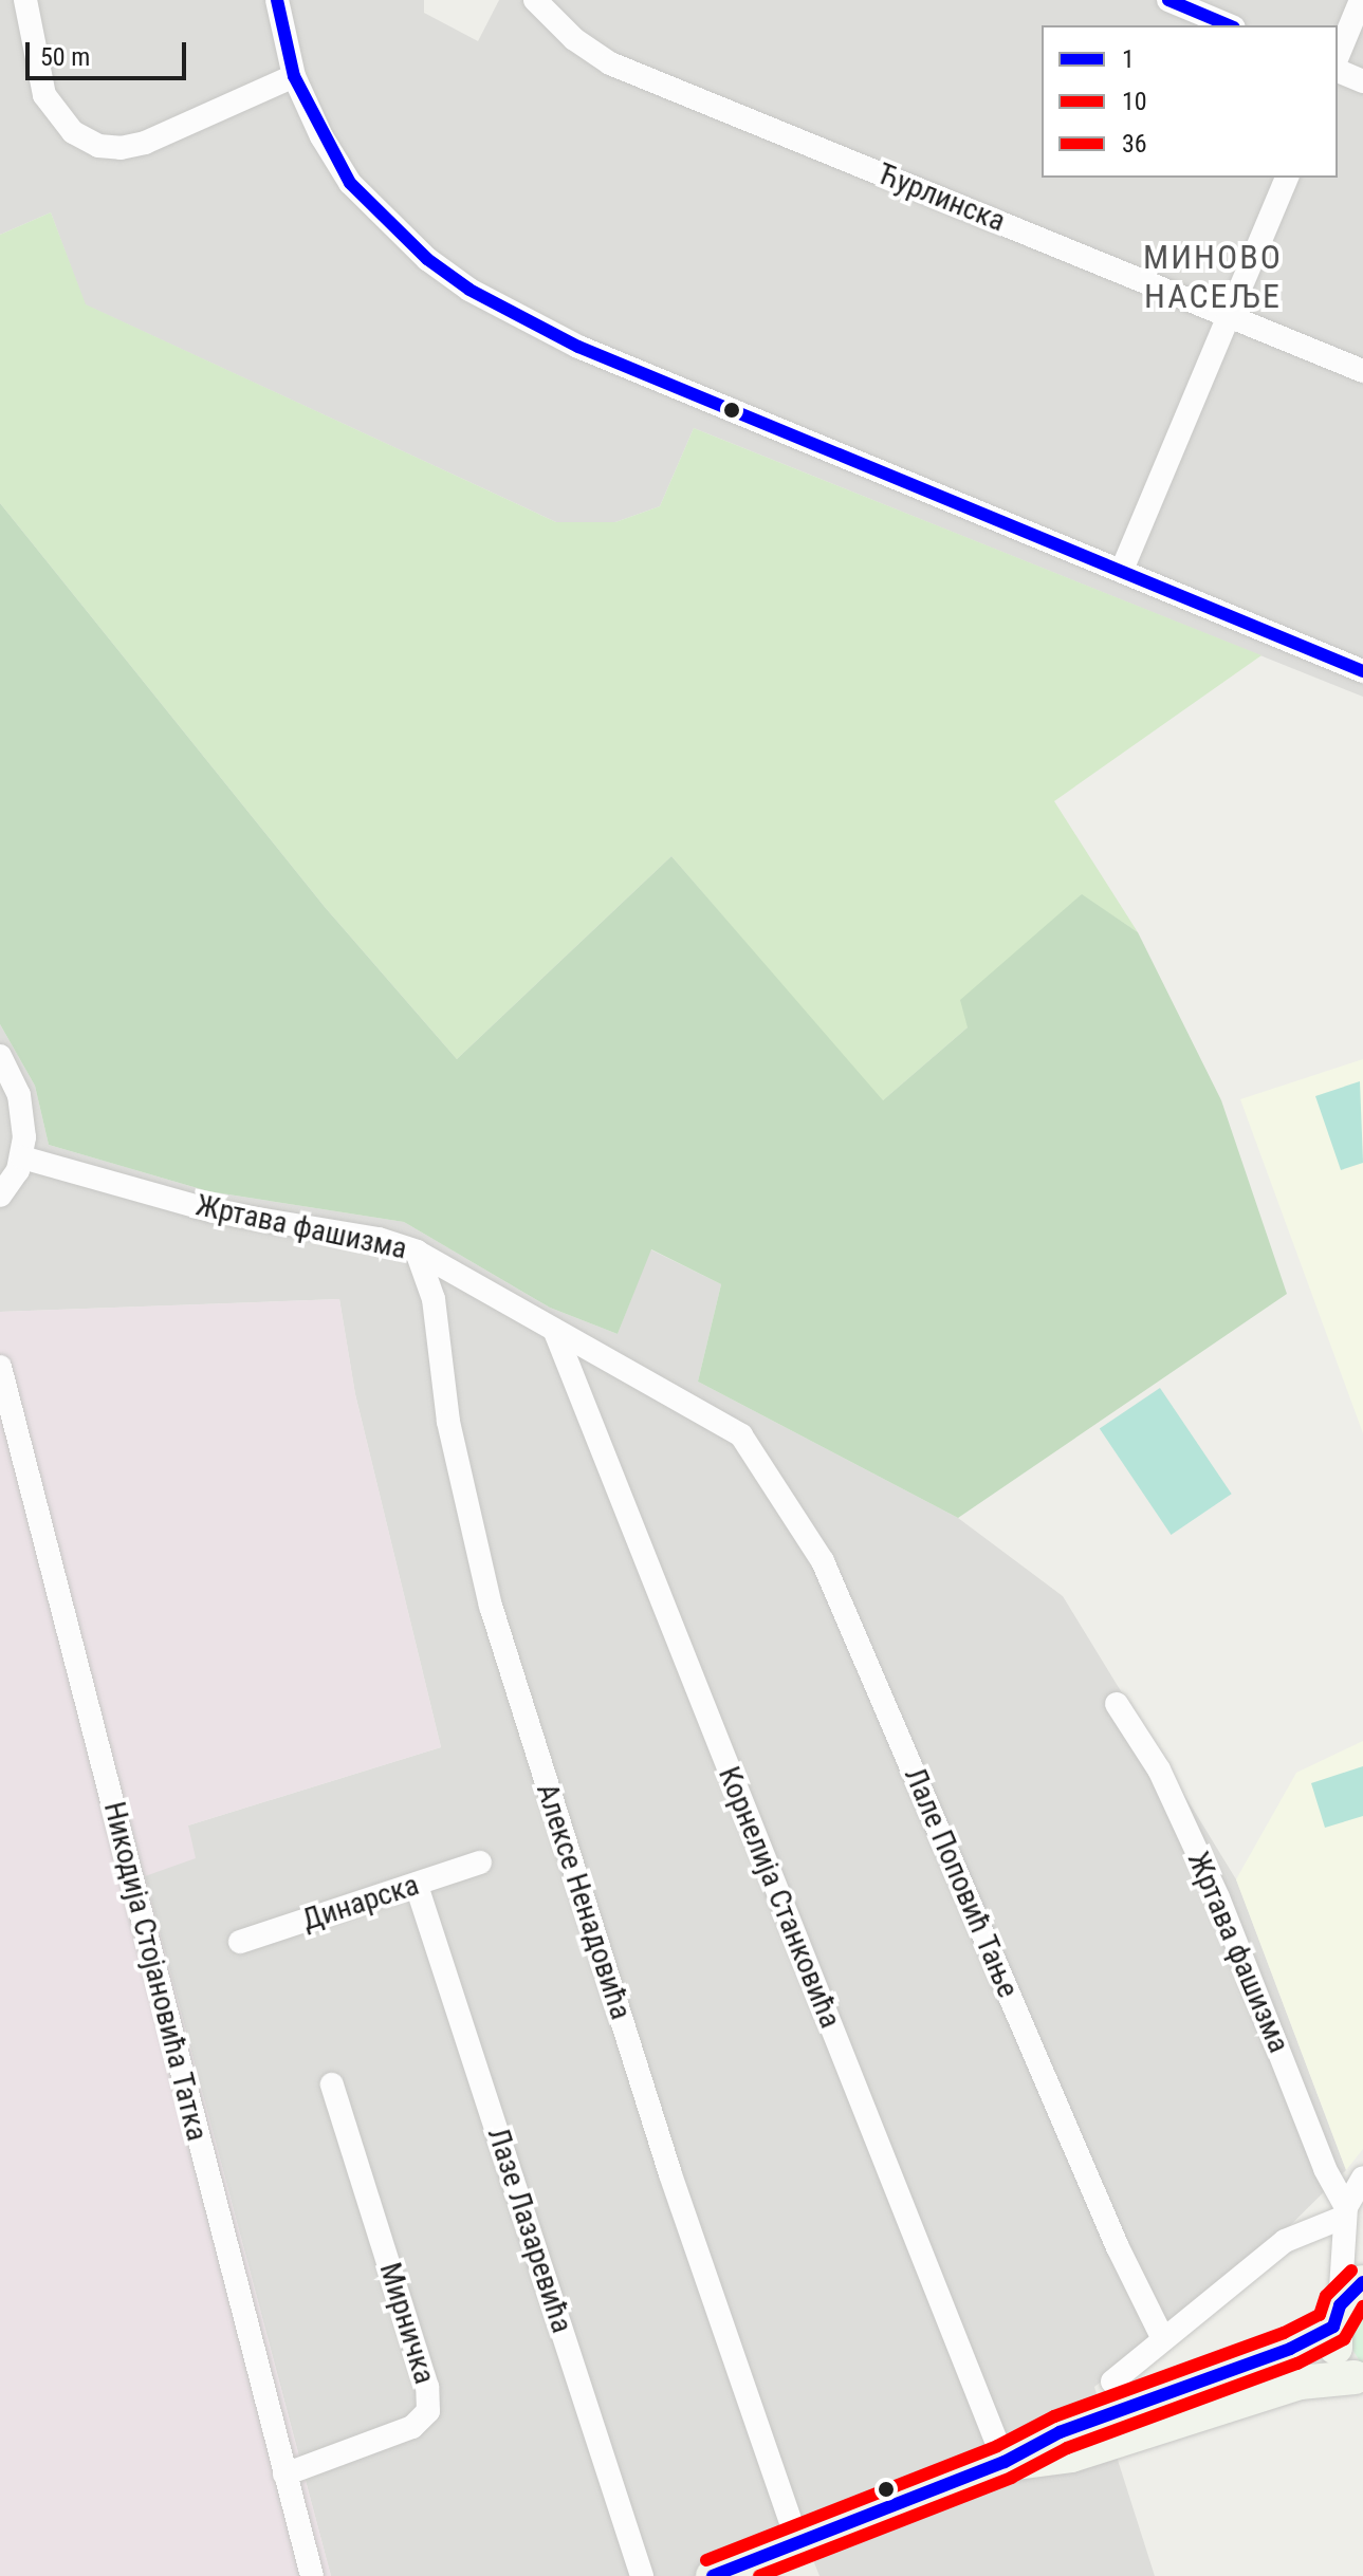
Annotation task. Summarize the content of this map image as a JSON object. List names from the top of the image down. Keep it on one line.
{"streets":{"street":["Ћурлинска","Жртава фашизма","Лале Поповић Тање","Корнелија Станковића","Алексе Ненадовића","Динарска","Никодија Стојановића Татка","Лазе Лазаревића","Мирничка"]},"crossings":[["Жртава фашизма","Лале Поповић Тање"],["Жртава фашизма","Корнелија Станковића"],["Жртава фашизма","Алексе Ненадовића"],["Динарска","Лазе Лазаревића"],["Никодија Стојановића Татка","Мирничка"]],"districts":["МИНОВО НАСЕЉЕ"],"lines":["transit line 1","transit line 36","transit line 10"],"legend":["1","10","36"],"scale_bar":"50 m"}
